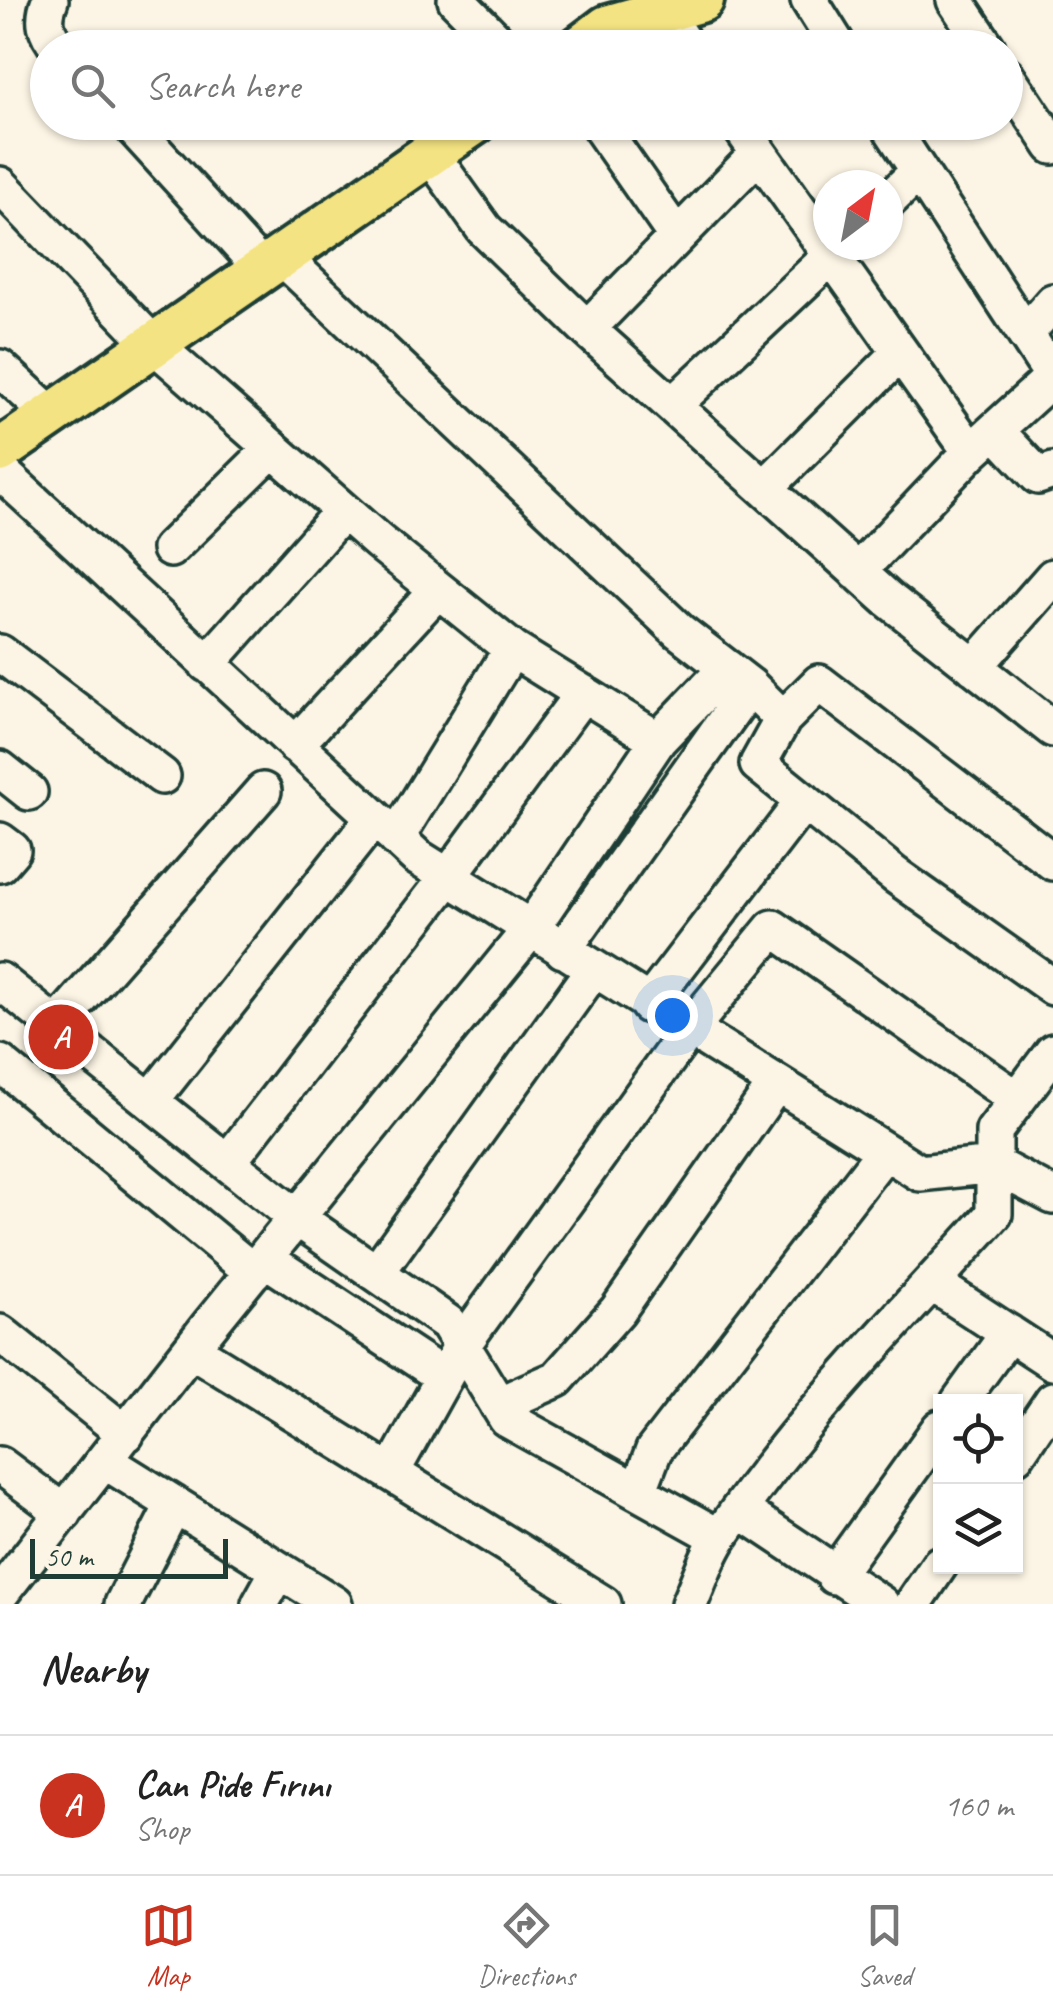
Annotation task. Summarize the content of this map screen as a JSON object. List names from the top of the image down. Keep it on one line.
{"scale_bar":"50 m","north":"top right","page":{"search":"Search here","pins":"A","scale":"50 m","heading":"Nearby","list":[{"mark":"A","name":"Can Pide Fırını","note":"Shop","value":"160 m"}],"nav":["Map","Directions","Saved"]}}
